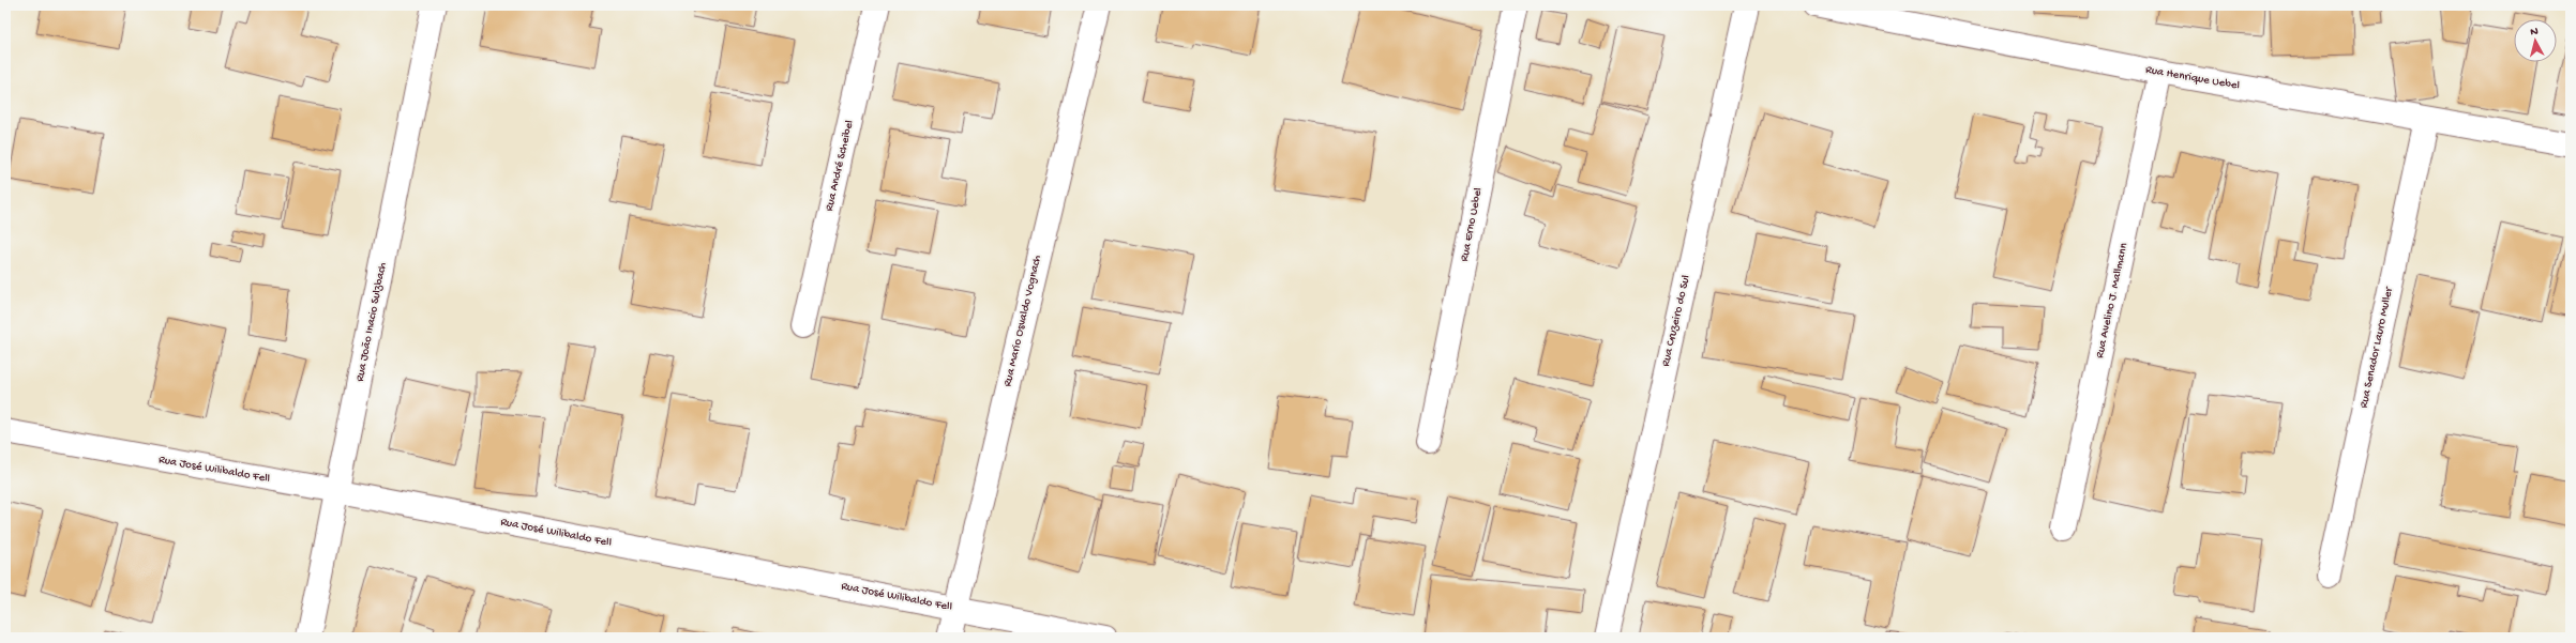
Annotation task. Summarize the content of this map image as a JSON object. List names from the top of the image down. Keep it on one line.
{"streets":{"street":["Rua Henrique Uebel","Rua André Scheibel","Rua Erno Uebel","Rua Avelino J. Mallmann","Rua Mario Osvaldo Vognach","Rua Cruzeiro do Sul","Rua João Inacio Sulzbach","Rua Senador Lauro Muller","Rua José Wilibaldo Fell"]},"crossings":[["Rua Henrique Uebel","Rua Avelino J. Mallmann"],["Rua Henrique Uebel","Rua Senador Lauro Muller"],["Rua Mario Osvaldo Vognach","Rua José Wilibaldo Fell"],["Rua João Inacio Sulzbach","Rua José Wilibaldo Fell"]],"north":"top"}
